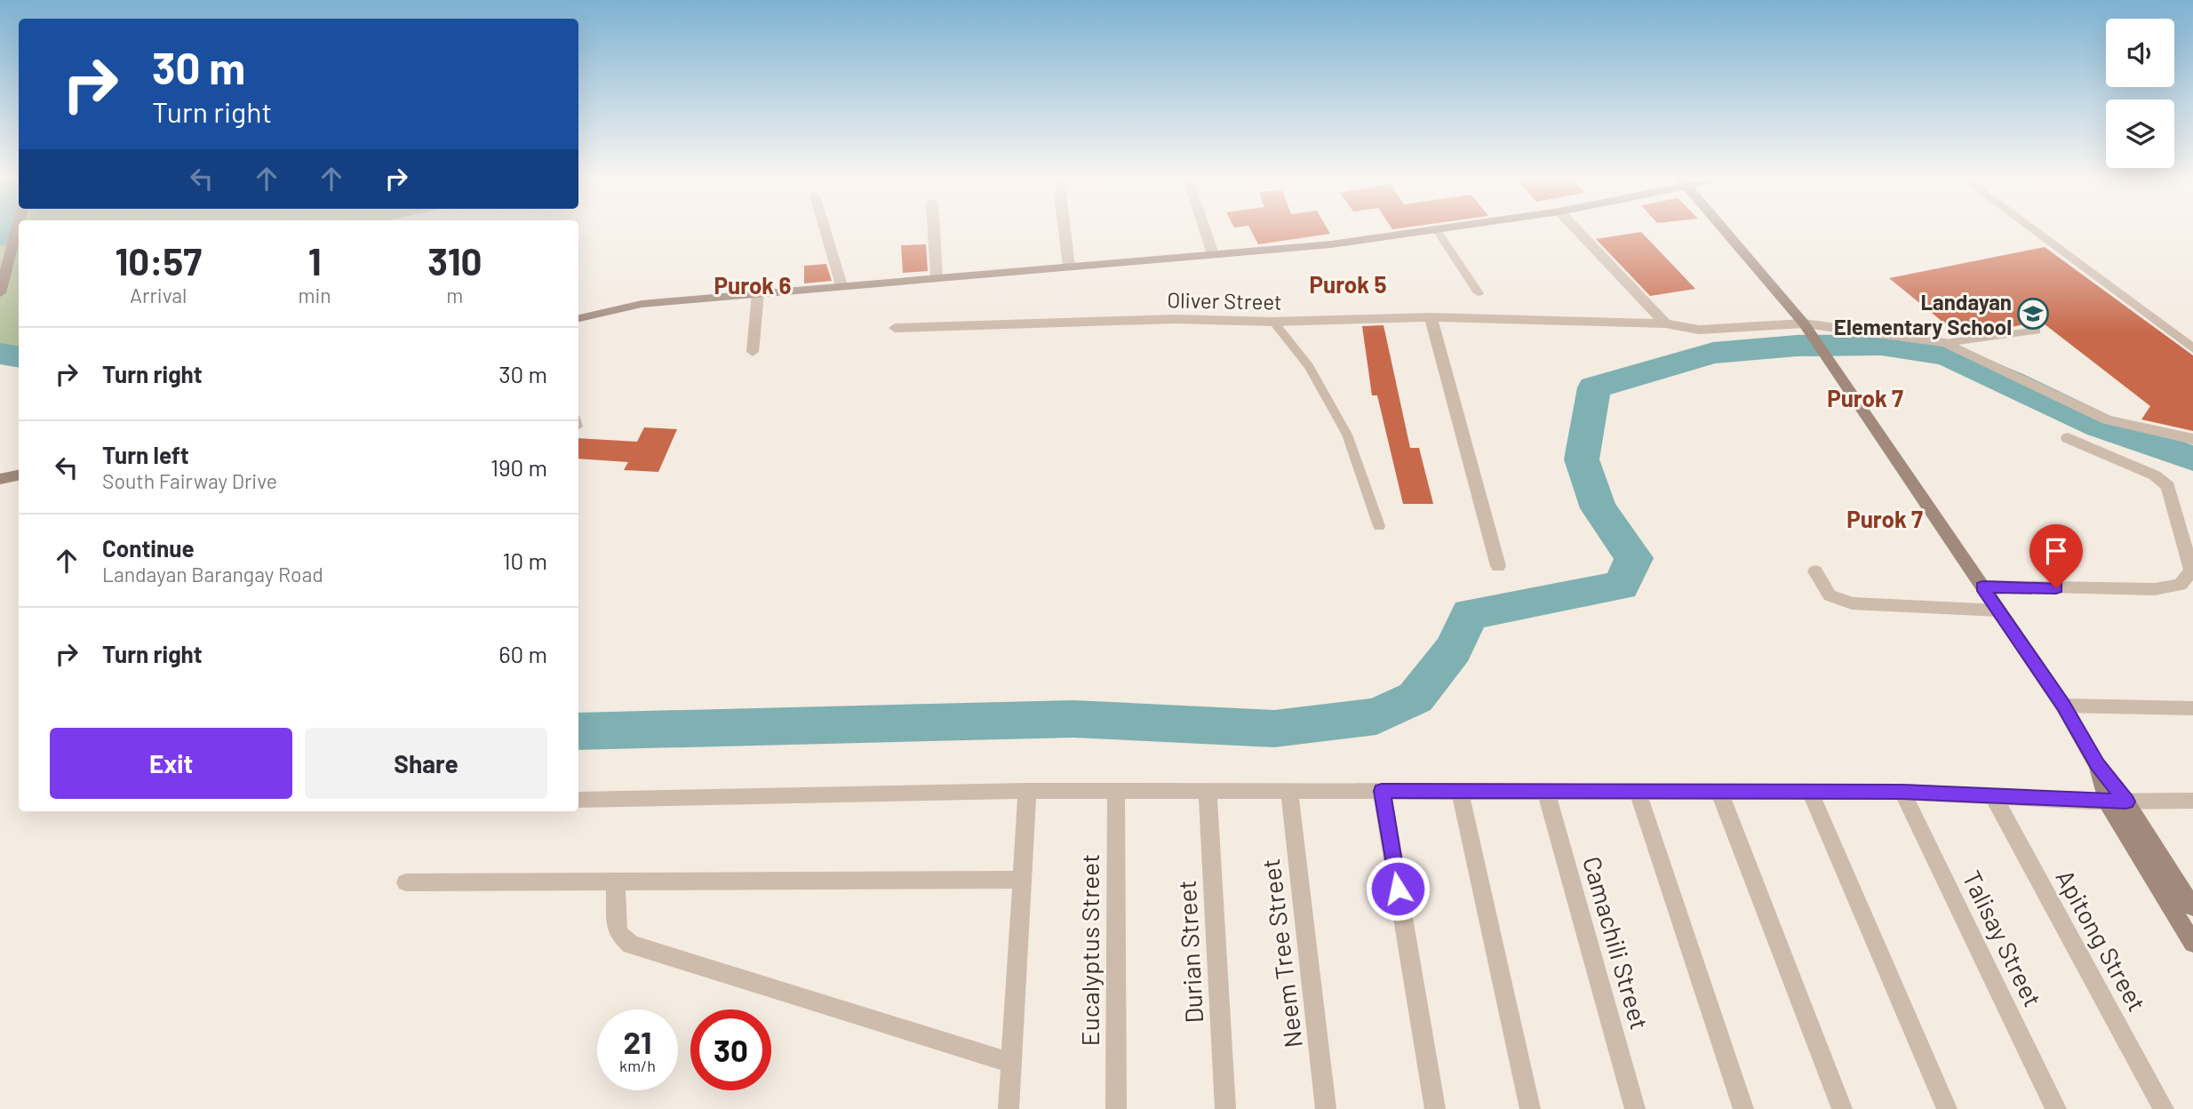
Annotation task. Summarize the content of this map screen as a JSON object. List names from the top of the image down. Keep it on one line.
{"streets":{"street":["Oliver Street","Talisay Street","Apitong Street","Camachili Street","Eucalyptus Street","Durian Street","Neem Tree Street"]},"districts":["Purok 5","Purok 6","Purok 7","Purok 7"],"places":{"school or university":["Landayan Elementary School"]},"page":{"turn":["30 m","Turn right"],"eta":["10:57","Arrival","1","min","310","m"],"list":[{"name":"Turn right","value":"30 m"},{"name":"Turn left","note":"South Fairway Drive","value":"190 m"},{"name":"Continue","note":"Landayan Barangay Road","value":"10 m"},{"name":"Turn right","value":"60 m"}],"buttons":["Exit","Share"],"speed":"21 km/h","limit":"30"}}
